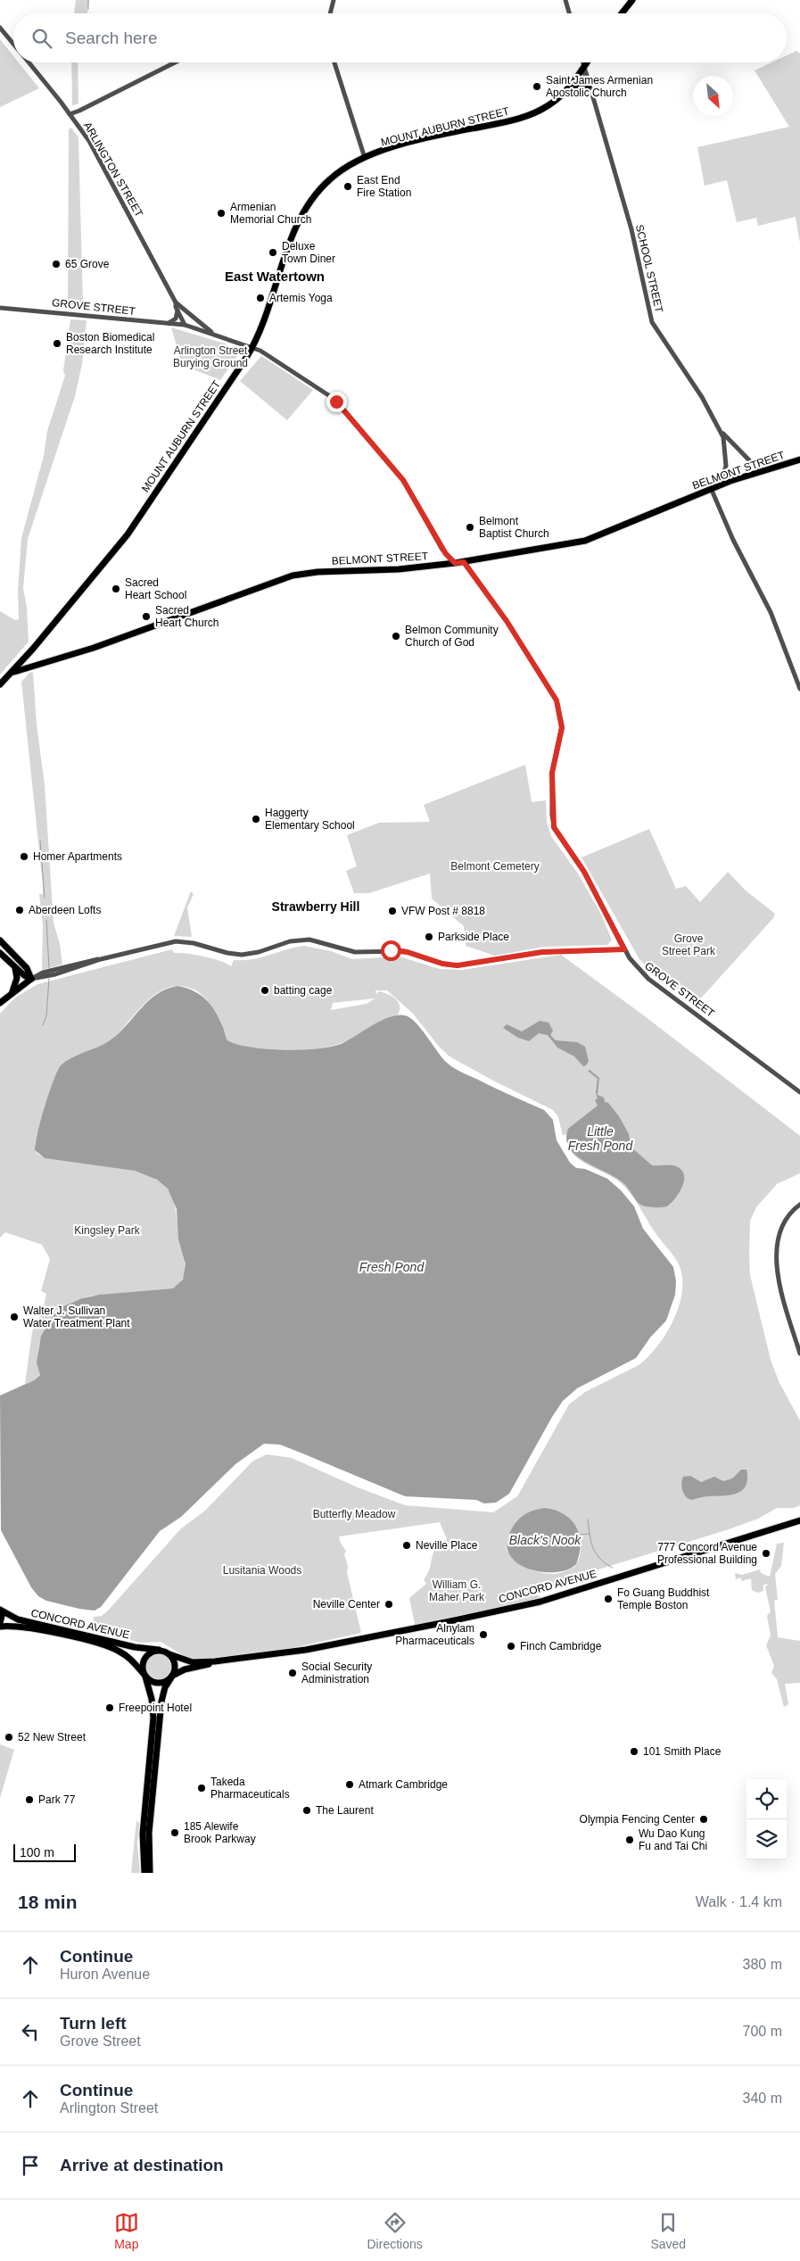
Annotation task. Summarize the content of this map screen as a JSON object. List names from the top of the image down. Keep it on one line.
{"streets":{"main road":["MOUNT AUBURN STREET","BELMONT STREET","CONCORD AVENUE"],"street":["ARLINGTON STREET","SCHOOL STREET","GROVE STREET"]},"crossings":[["MOUNT AUBURN STREET","ARLINGTON STREET"],["MOUNT AUBURN STREET","SCHOOL STREET"],["MOUNT AUBURN STREET","BELMONT STREET"],["ARLINGTON STREET","GROVE STREET"],["ARLINGTON STREET","BELMONT STREET"],["SCHOOL STREET","BELMONT STREET"],["GROVE STREET","BELMONT STREET"]],"districts":["East Watertown","Strawberry Hill"],"water":["Little Fresh Pond","Fresh Pond","Black's Nook"],"parks":["Arlington Street Burying Ground","Belmont Cemetery","Grove Street Park","Kingsley Park","Butterfly Meadow","Lusitania Woods","William G. Maher Park"],"places":["Saint James Armenian Apostolic Church","East End Fire Station","Armenian Memorial Church","Deluxe Town Diner","65 Grove","Artemis Yoga","Boston Biomedical Research Institute","Belmont Baptist Church","Sacred Heart School","Sacred Heart Church","Belmon Community Church of God","Haggerty Elementary School","Homer Apartments","Aberdeen Lofts","VFW Post # 8818","Parkside Place","batting cage","Walter J. Sullivan Water Treatment Plant","Neville Place","777 Concord Avenue Professional Building","Fo Guang Buddhist Temple Boston","Neville Center","Alnylam Pharmaceuticals","Finch Cambridge","Social Security Administration","Freepoint Hotel","52 New Street","101 Smith Place","Atmark Cambridge","Takeda Pharmaceuticals","Park 77","The Laurent","Olympia Fencing Center","185 Alewife Brook Parkway","Wu Dao Kung Fu and Tai Chi"],"scale_bar":"100 m","north":"bottom right","page":{"search":"Search here","scale":"100 m","heading":["18 min","Walk · 1.4 km"],"list":[["Continue","Huron Avenue","380 m"],["Turn left","Grove Street","700 m"],["Continue","Arlington Street","340 m"],"Arrive at destination"],"nav":["Map","Directions","Saved"]}}
